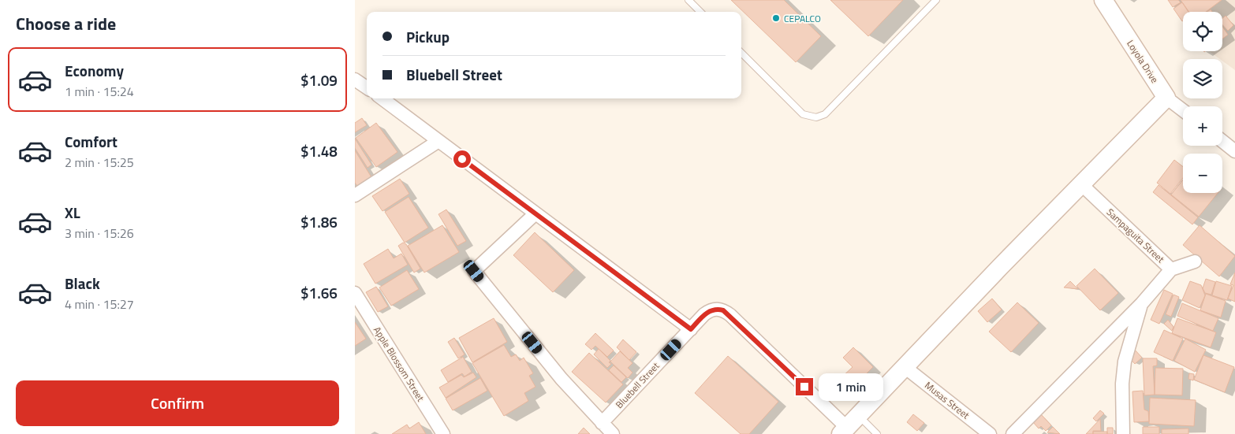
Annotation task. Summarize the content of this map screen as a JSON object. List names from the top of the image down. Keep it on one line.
{"streets":{"street":["Loyola Drive","Sampaguita Street","Apple Blossom Street","Bluebell Street","Musas Street"]},"places":["CEPALCO"],"page":{"heading":"Choose a ride","map_buttons":["+","−"],"banner":["Pickup","Bluebell Street"],"list":[{"name":"Economy","note":"1 min · 15:24","value":"$1.09"},{"name":"Comfort","note":"2 min · 15:25","value":"$1.48"},{"name":"XL","note":"3 min · 15:26","value":"$1.86"},{"name":"Black","note":"4 min · 15:27","value":"$1.66"}],"buttons":"Confirm","bubble":"1 min"}}
